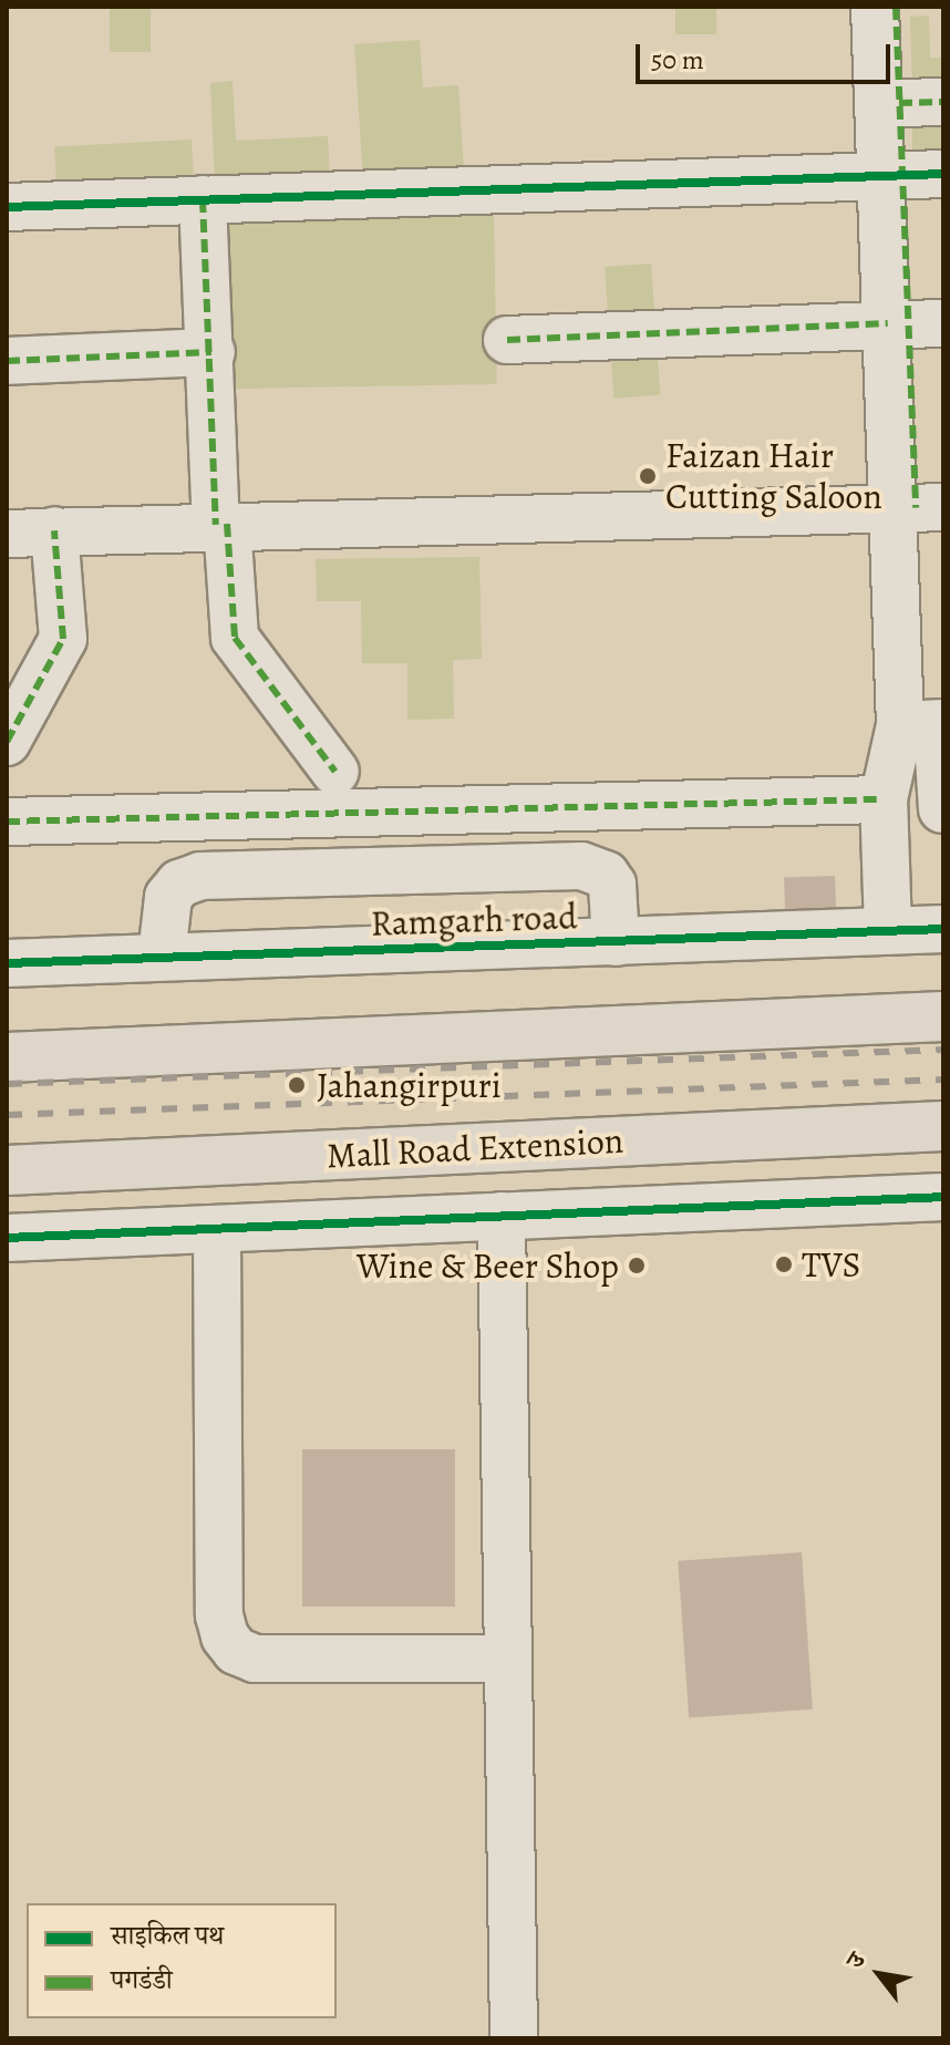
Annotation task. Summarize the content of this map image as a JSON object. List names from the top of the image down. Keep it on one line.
{"streets":{"main road":["Mall Road Extension"],"street":["Ramgarh road"]},"places":["Faizan Hair Cutting Saloon","Jahangirpuri","TVS","Wine & Beer Shop"],"legend":["साइकिल पथ","पगडंडी"],"scale_bar":"50 m","north":"top left"}
